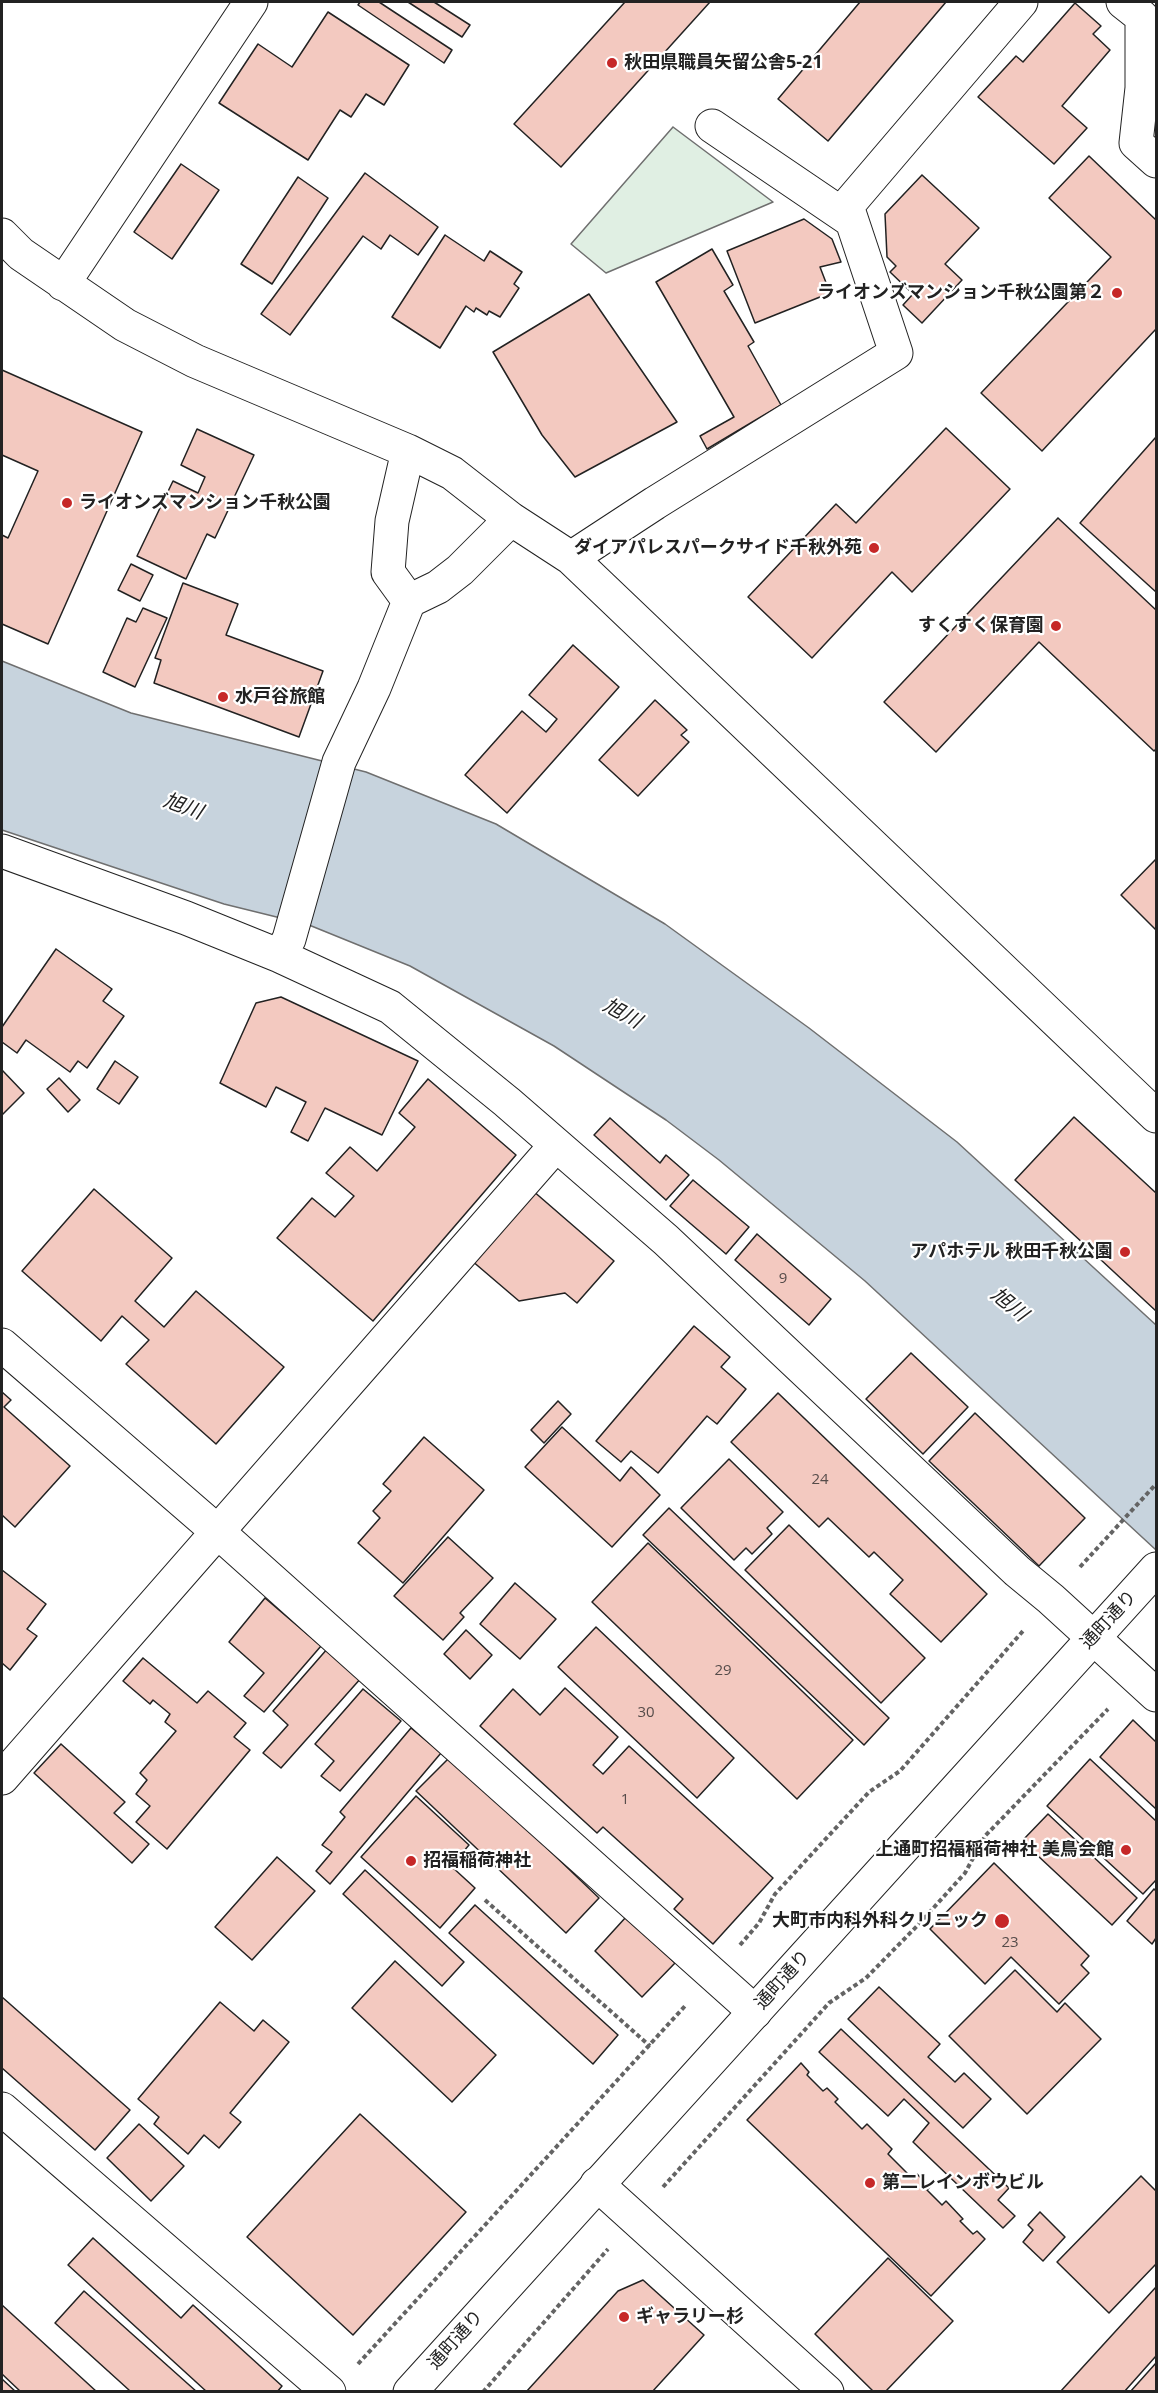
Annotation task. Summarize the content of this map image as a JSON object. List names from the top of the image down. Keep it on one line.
{"streets":{"street":["通町通り"]},"water":["旭川"],"places":["秋田県職員矢留公舎5-21","ライオンズマンション千秋公園第２","ライオンズマンション千秋公園","ダイアパレスパークサイド千秋外苑","すくすく保育園","水戸谷旅館","アパホテル 秋田千秋公園","上通町招福稲荷神社 美鳥会館","招福稲荷神社","大町市内科外科クリニック","第二レインボウビル","ギャラリー杉"],"house_numbers":["9","24","29","30","1","23"]}
